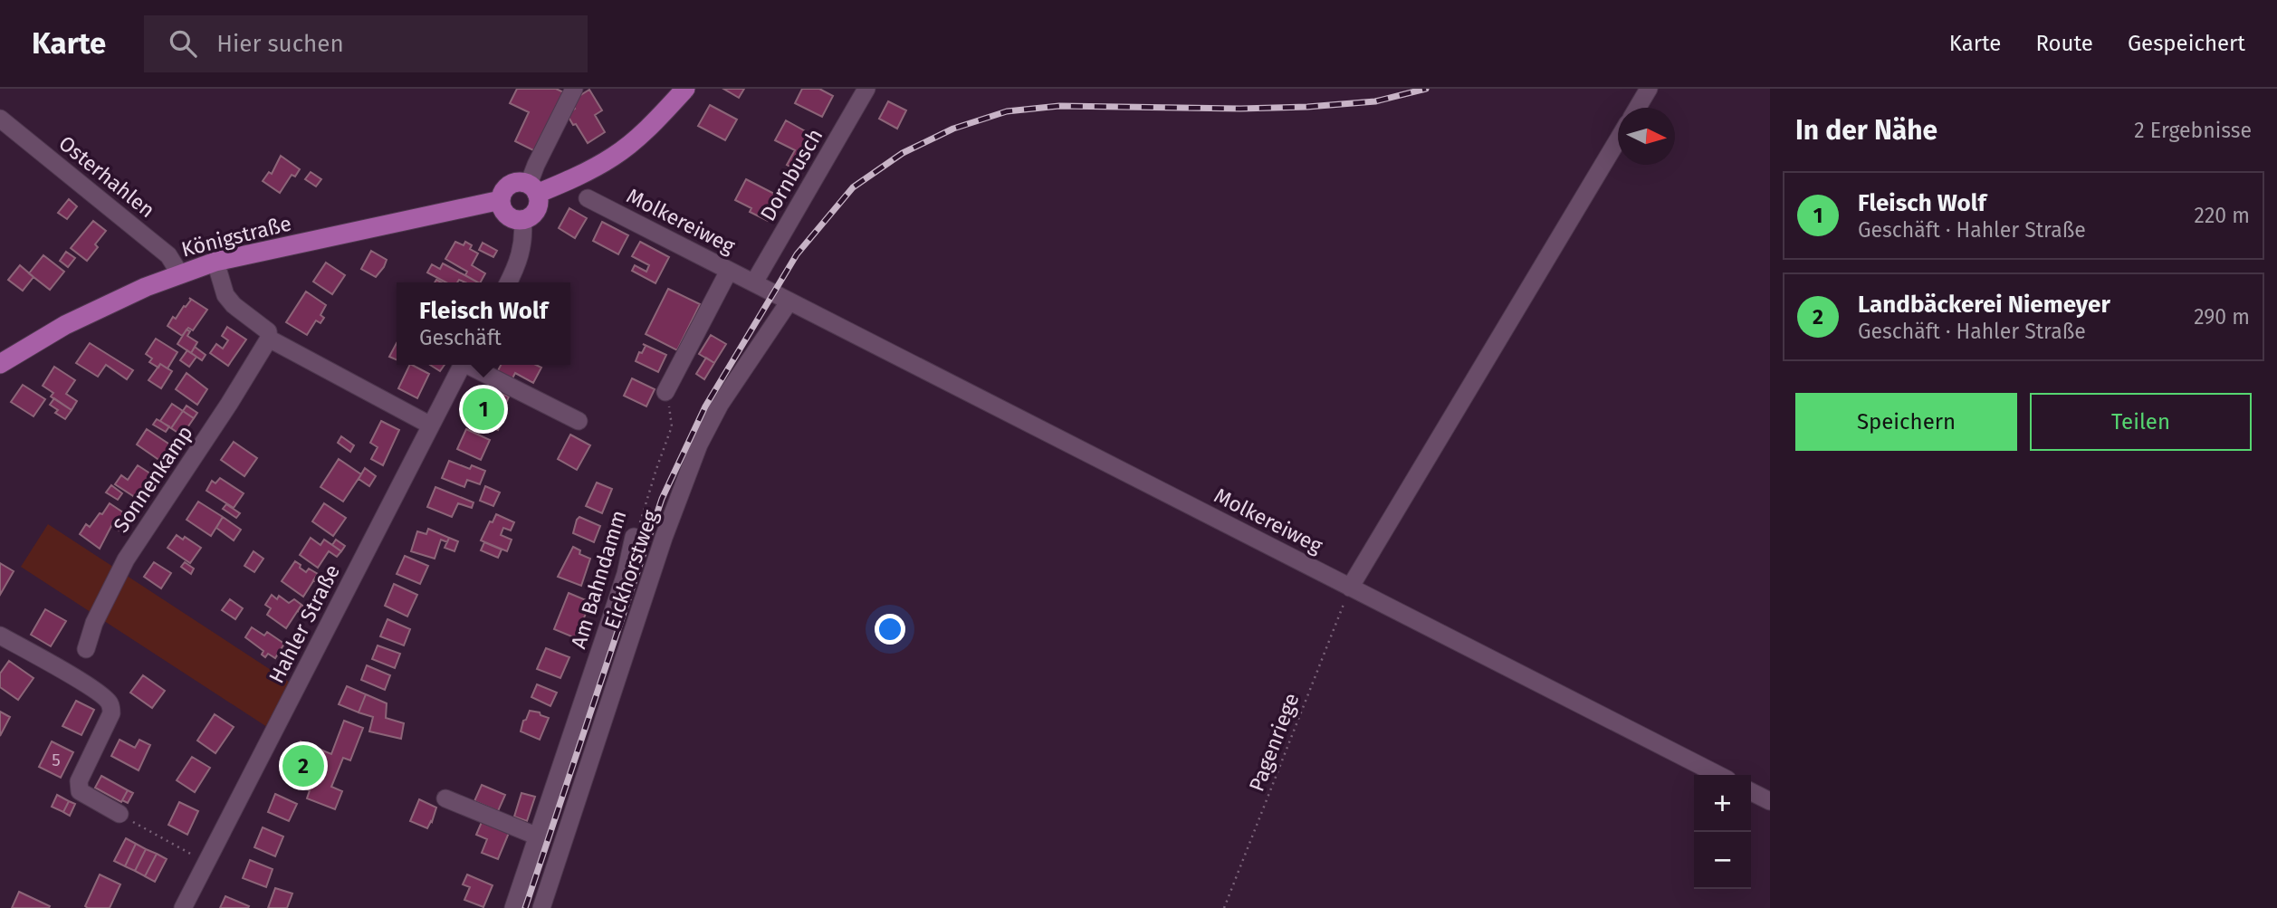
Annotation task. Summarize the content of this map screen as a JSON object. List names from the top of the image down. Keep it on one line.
{"streets":{"main road":["Königstraße"],"street":["Dornbusch","Osterhahlen","Molkereiweg","Sonnenkamp","Eickhorstweg","Am Bahndamm","Hahler Straße"],"path":["Pagenriege"]},"crossings":[["Dornbusch","Molkereiweg"],["Osterhahlen","Königstraße"],["Molkereiweg","Eickhorstweg"],["Molkereiweg","Pagenriege"]],"house_numbers":["5"],"north":"right","page":{"header":"Karte","search":"Hier suchen","nav":["Karte","Route","Gespeichert"],"heading":["In der Nähe","2 Ergebnisse"],"list":[{"mark":"1","name":"Fleisch Wolf","note":"Geschäft · Hahler Straße","value":"220 m"},{"mark":"2","name":"Landbäckerei Niemeyer","note":"Geschäft · Hahler Straße","value":"290 m"}],"popup":["Fleisch Wolf","Geschäft"],"buttons":["Speichern","Teilen"],"pins":["1","2"],"map_buttons":["+","−"]}}
